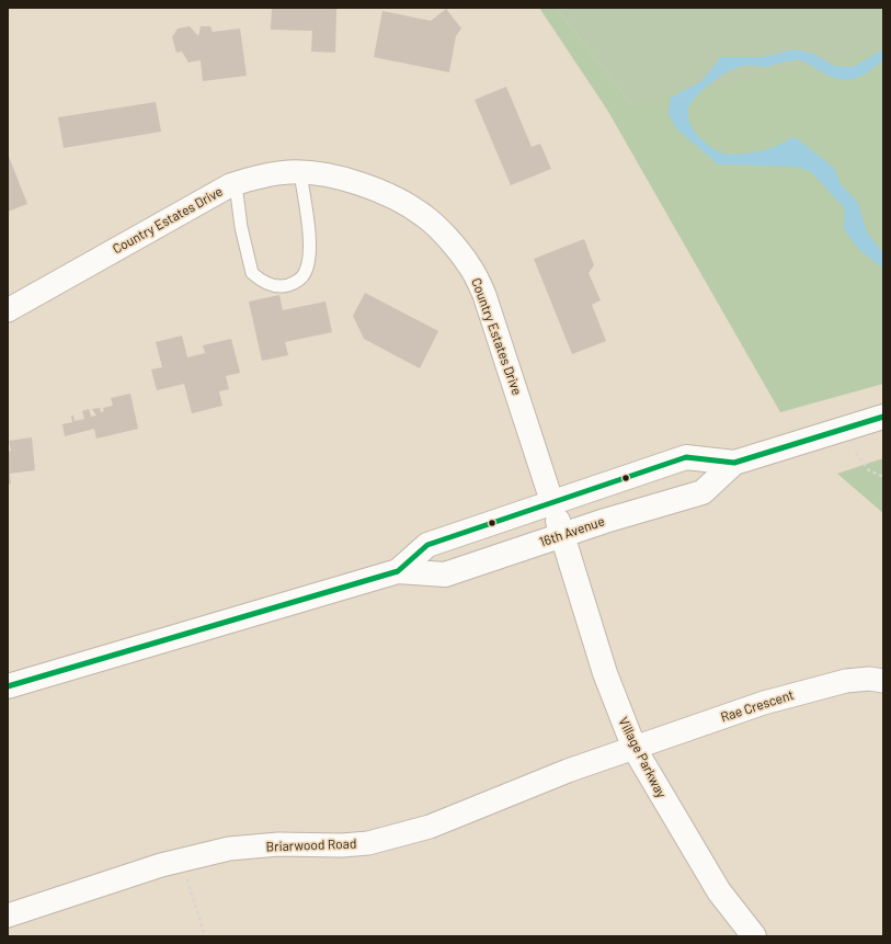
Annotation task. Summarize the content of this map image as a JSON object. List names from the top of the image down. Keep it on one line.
{"streets":{"main road":["Country Estates Drive","16th Avenue","Village Parkway"],"street":["Rae Crescent","Briarwood Road"]},"crossings":[["Country Estates Drive","16th Avenue"],["Country Estates Drive","Village Parkway"],["16th Avenue","Village Parkway"],["Rae Crescent","Village Parkway"],["Rae Crescent","Briarwood Road"],["Village Parkway","Briarwood Road"]]}
